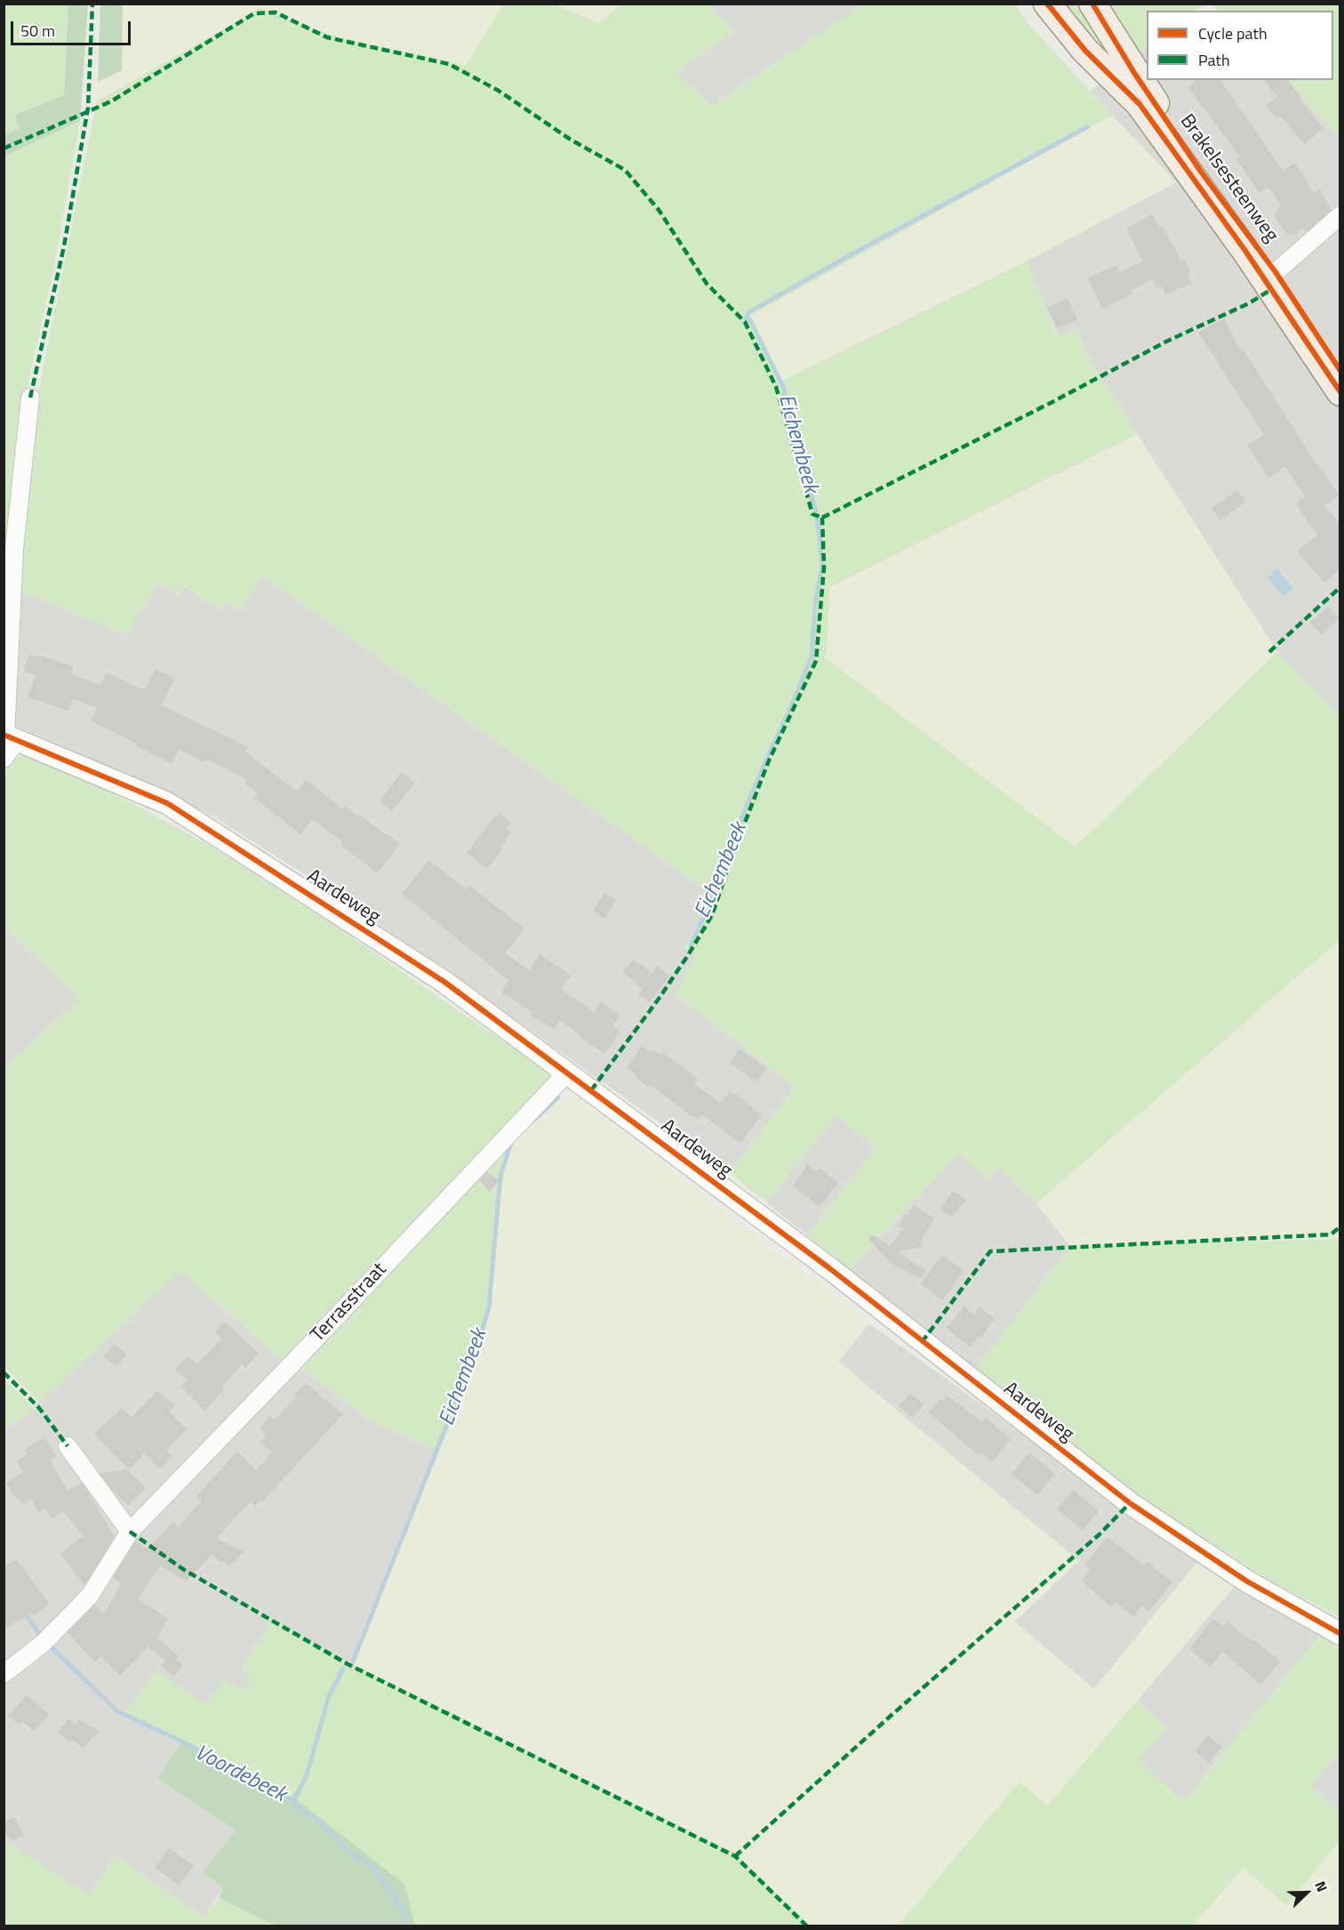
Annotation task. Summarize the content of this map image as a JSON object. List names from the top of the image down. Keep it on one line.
{"streets":{"main road":["Brakelsesteenweg"],"street":["Aardeweg","Terrasstraat"]},"crossings":[["Aardeweg","Terrasstraat"]],"water":["Eichembeek","Voordebeek"],"legend":["Cycle path","Path"],"scale_bar":"50 m","north":"top right"}
